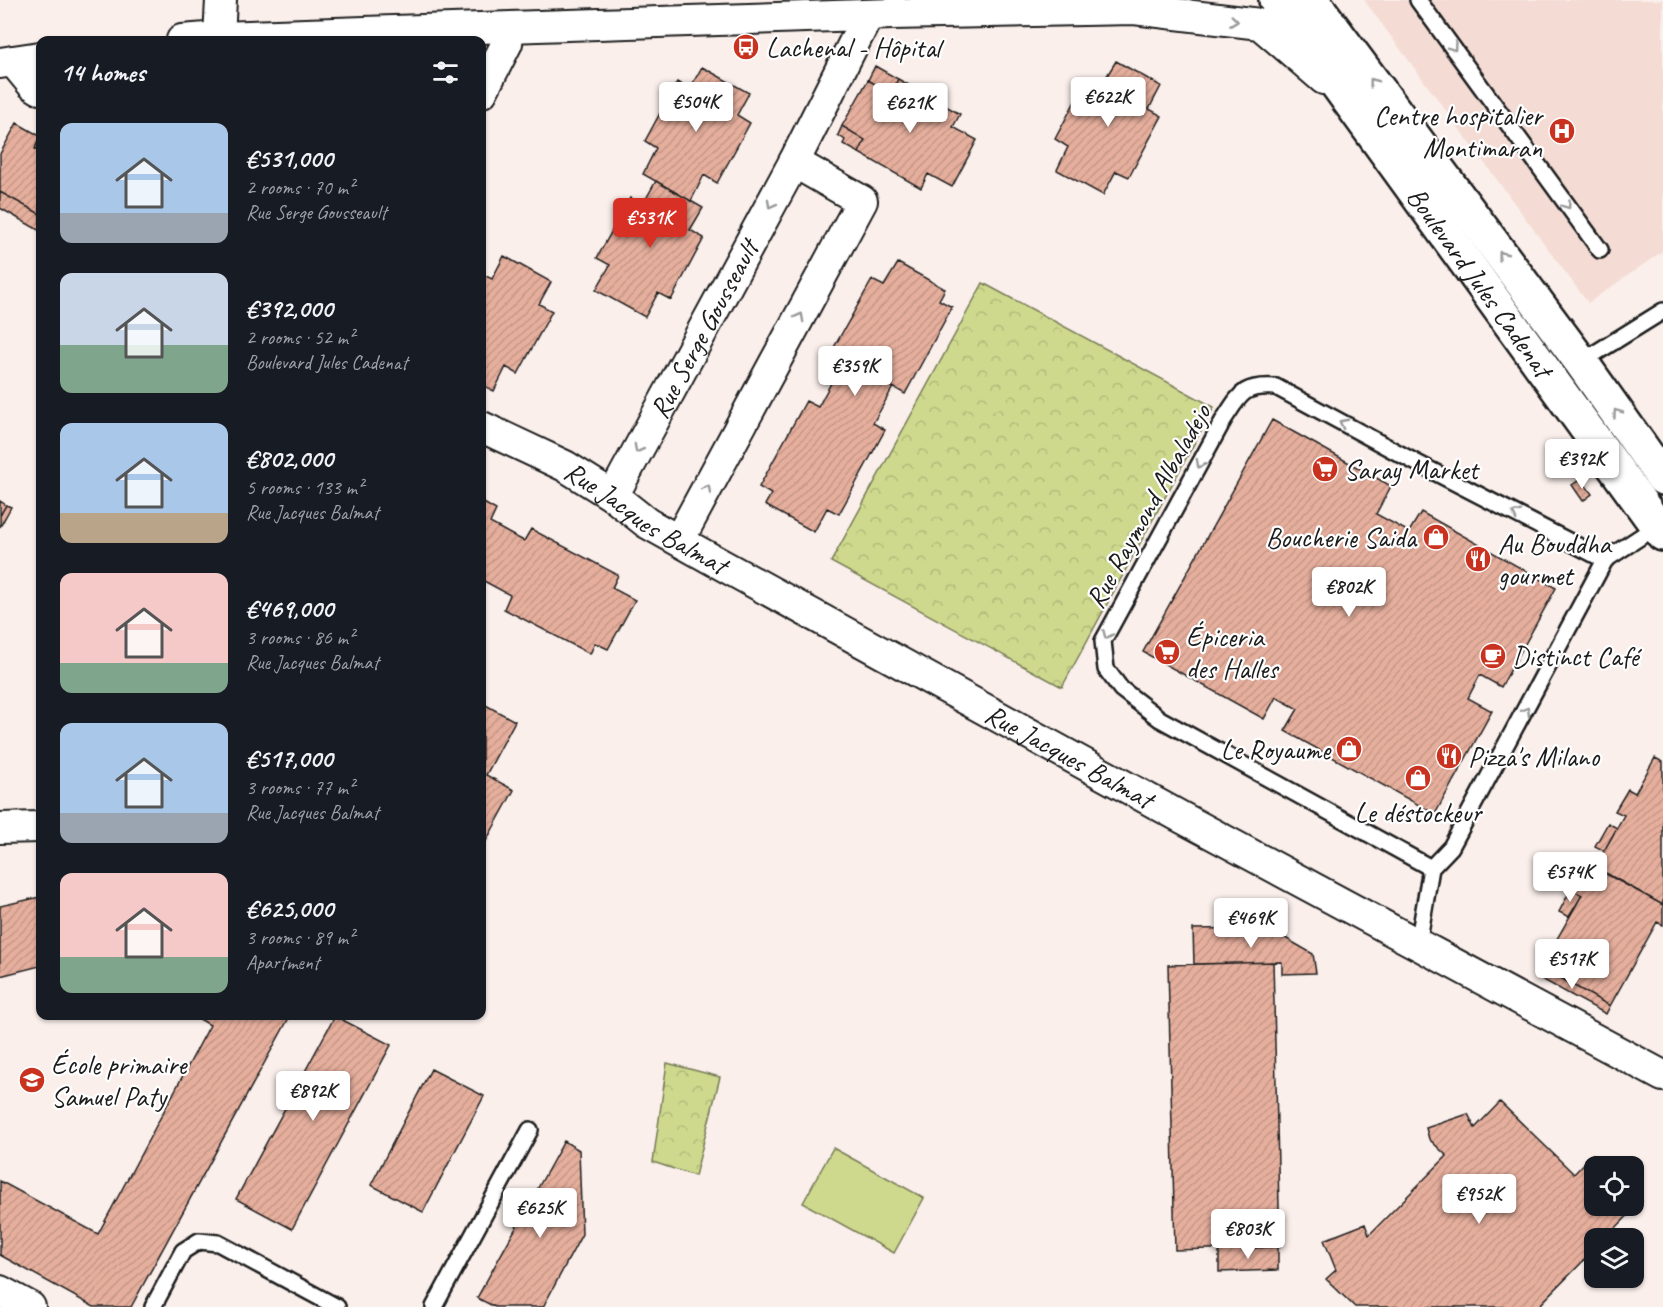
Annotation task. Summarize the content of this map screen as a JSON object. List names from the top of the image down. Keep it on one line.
{"streets":{"street":["Boulevard Jules Cadenat","Rue Serge Gousseault","Rue Jacques Balmat"],"lane":["Rue Raymond Albaladejo"]},"crossings":[["Rue Serge Gousseault","Rue Jacques Balmat"]],"one_way":["Rue Serge Gousseault"],"places":{"bus stop":["Lachenal - Hôpital"],"hospital":["Centre hospitalier Montimaran"],"supermarket":["Saray Market","Épiceria des Halles"],"shop":["Boucherie Saida","Le Royaume","Le déstockeur"],"restaurant":["Au Bouddha gourmet","Pizza's Milano"],"cafe":["Distinct Café"],"school or university":["École primaire Samuel Paty"]},"page":{"heading":"14 homes","price":["€622K","€504K","€621K","€531K","€359K","€392K","€802K","€574K","€469K","€517K","€892K","€952K","€625K","€803K"],"list":[{"name":"€531,000","note":"2 rooms · 70 m² · Rue Serge Gousseault"},{"name":"€392,000","note":"2 rooms · 52 m² · Boulevard Jules Cadenat"},{"name":"€802,000","note":"5 rooms · 133 m² · Rue Jacques Balmat"},{"name":"€469,000","note":"3 rooms · 86 m² · Rue Jacques Balmat"},{"name":"€517,000","note":"3 rooms · 77 m² · Rue Jacques Balmat"},{"name":"€625,000","note":"3 rooms · 89 m² · Apartment"}]}}
